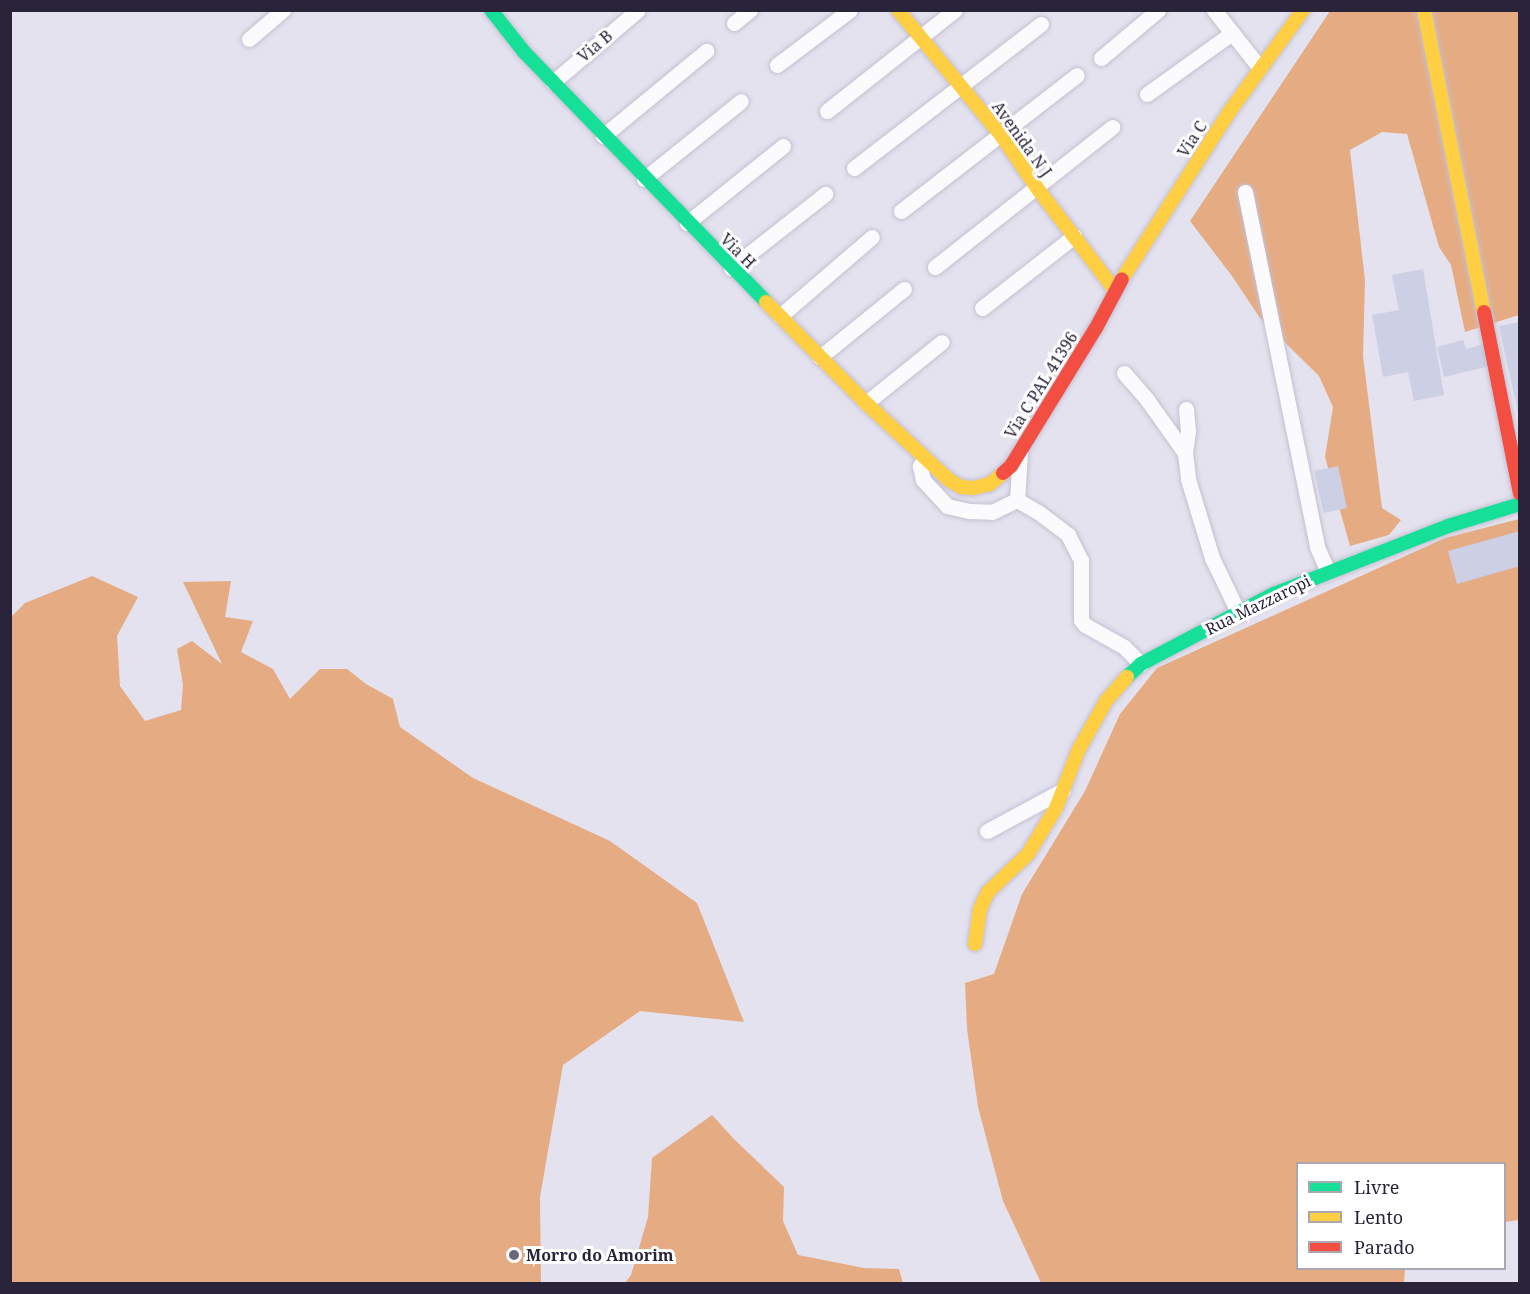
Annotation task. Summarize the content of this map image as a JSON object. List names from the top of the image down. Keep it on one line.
{"streets":{"street":["Via B","Avenida N J","Via C","Via H","Via C PAL 41396","Rua Mazzaropi"]},"crossings":[["Via B","Via H"],["Avenida N J","Via C"],["Avenida N J","Via C PAL 41396"],["Via C","Via C PAL 41396"],["Via H","Via C PAL 41396"]],"places":["Morro do Amorim"],"legend":["Livre","Lento","Parado"]}
